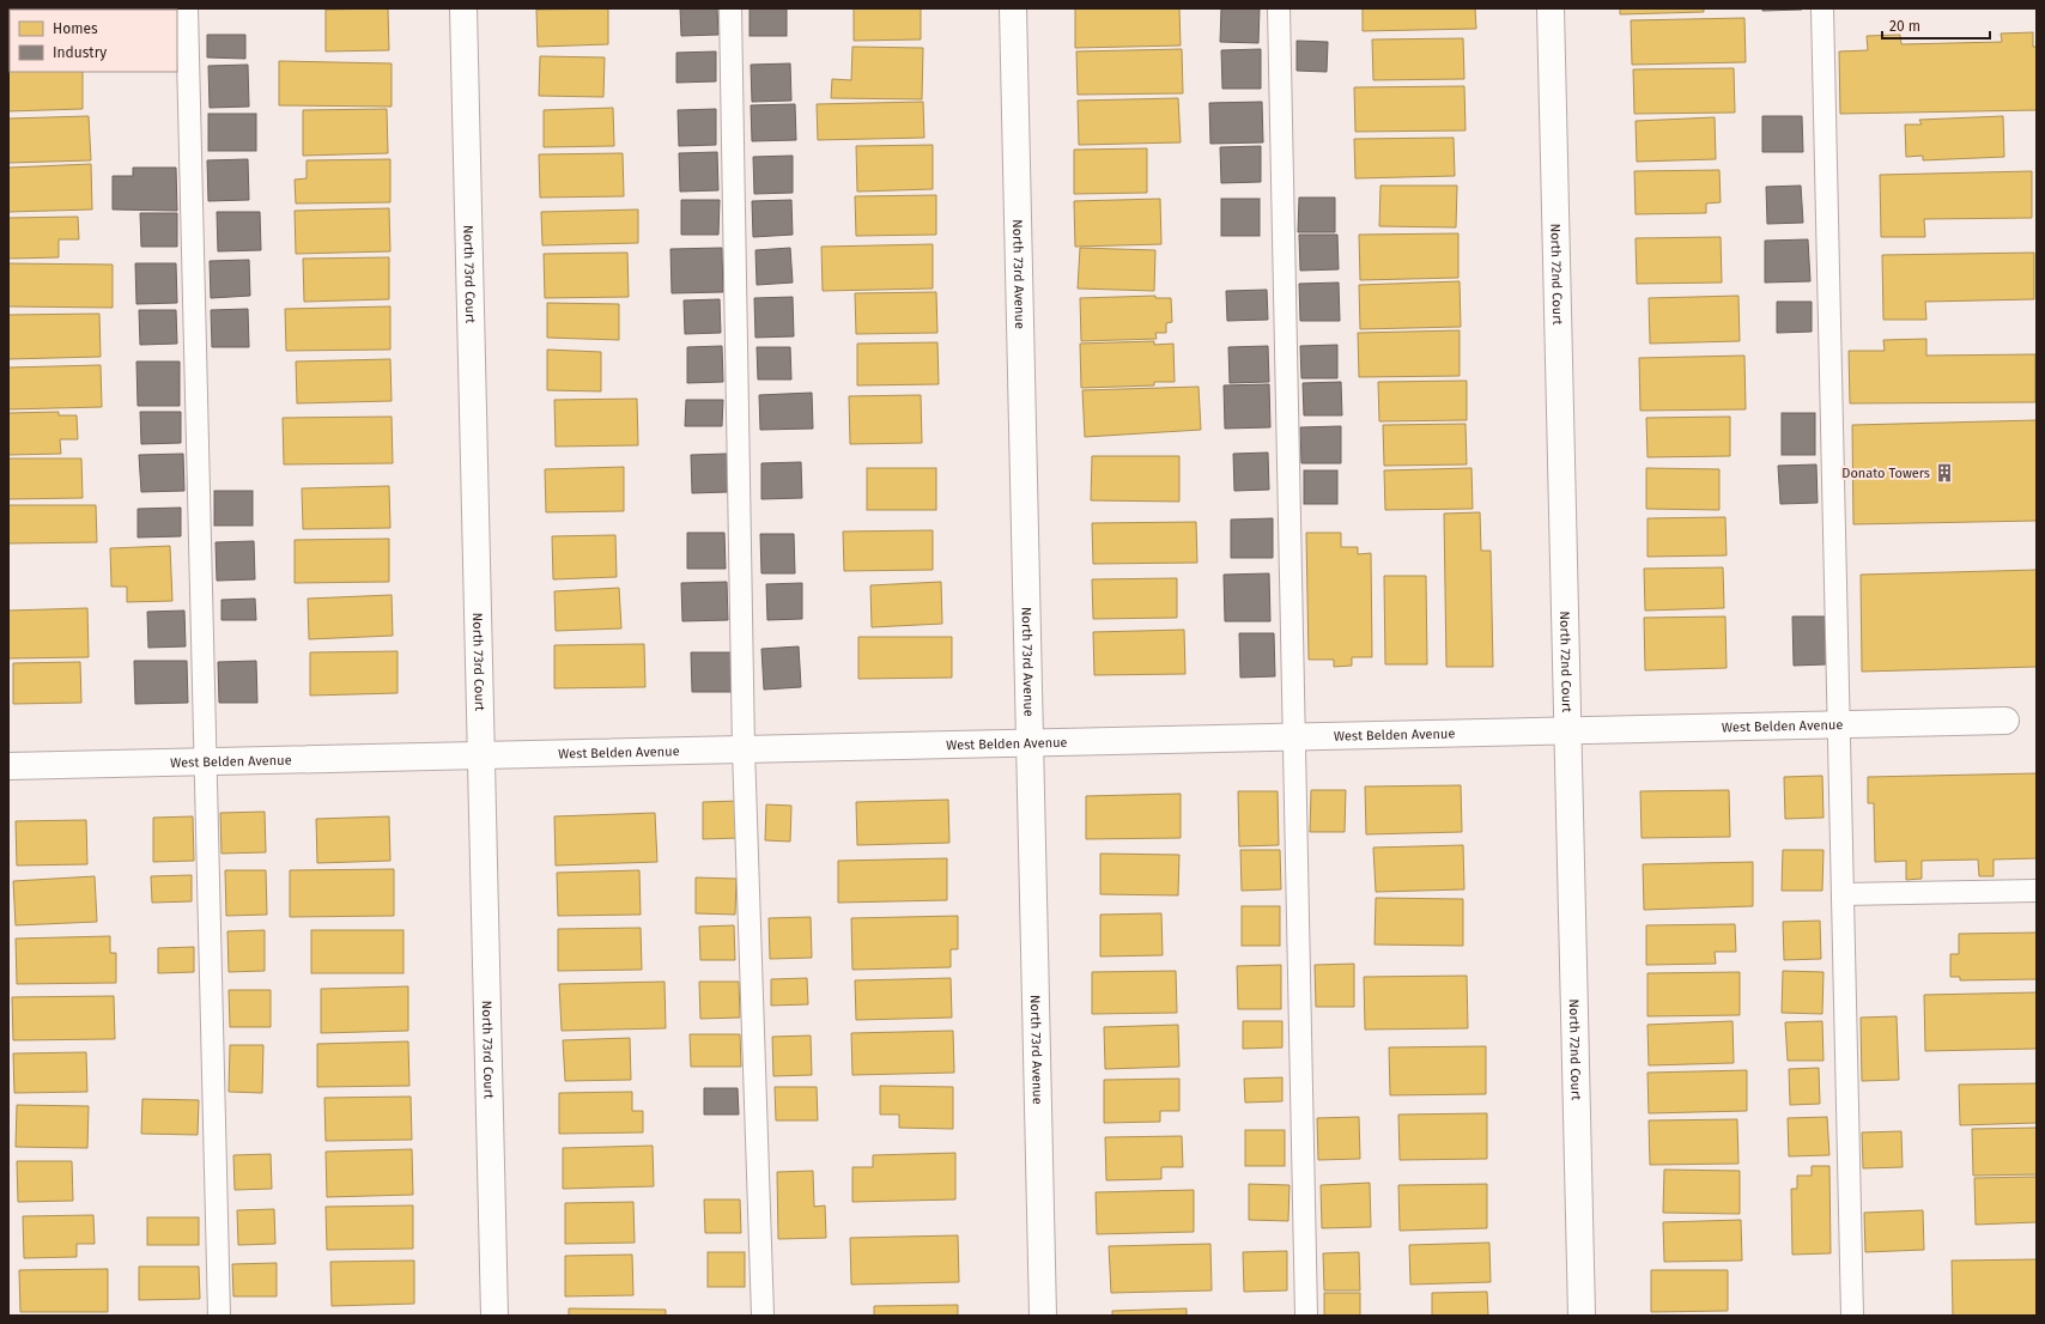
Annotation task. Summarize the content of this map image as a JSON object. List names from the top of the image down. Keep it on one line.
{"streets":{"street":["North 73rd Court","North 73rd Avenue","North 72nd Court","West Belden Avenue"]},"crossings":[["North 73rd Court","West Belden Avenue"],["North 73rd Avenue","West Belden Avenue"],["North 72nd Court","West Belden Avenue"]],"places":{"building":["Donato Towers"]},"legend":["Homes","Industry"],"scale_bar":"20 m"}
